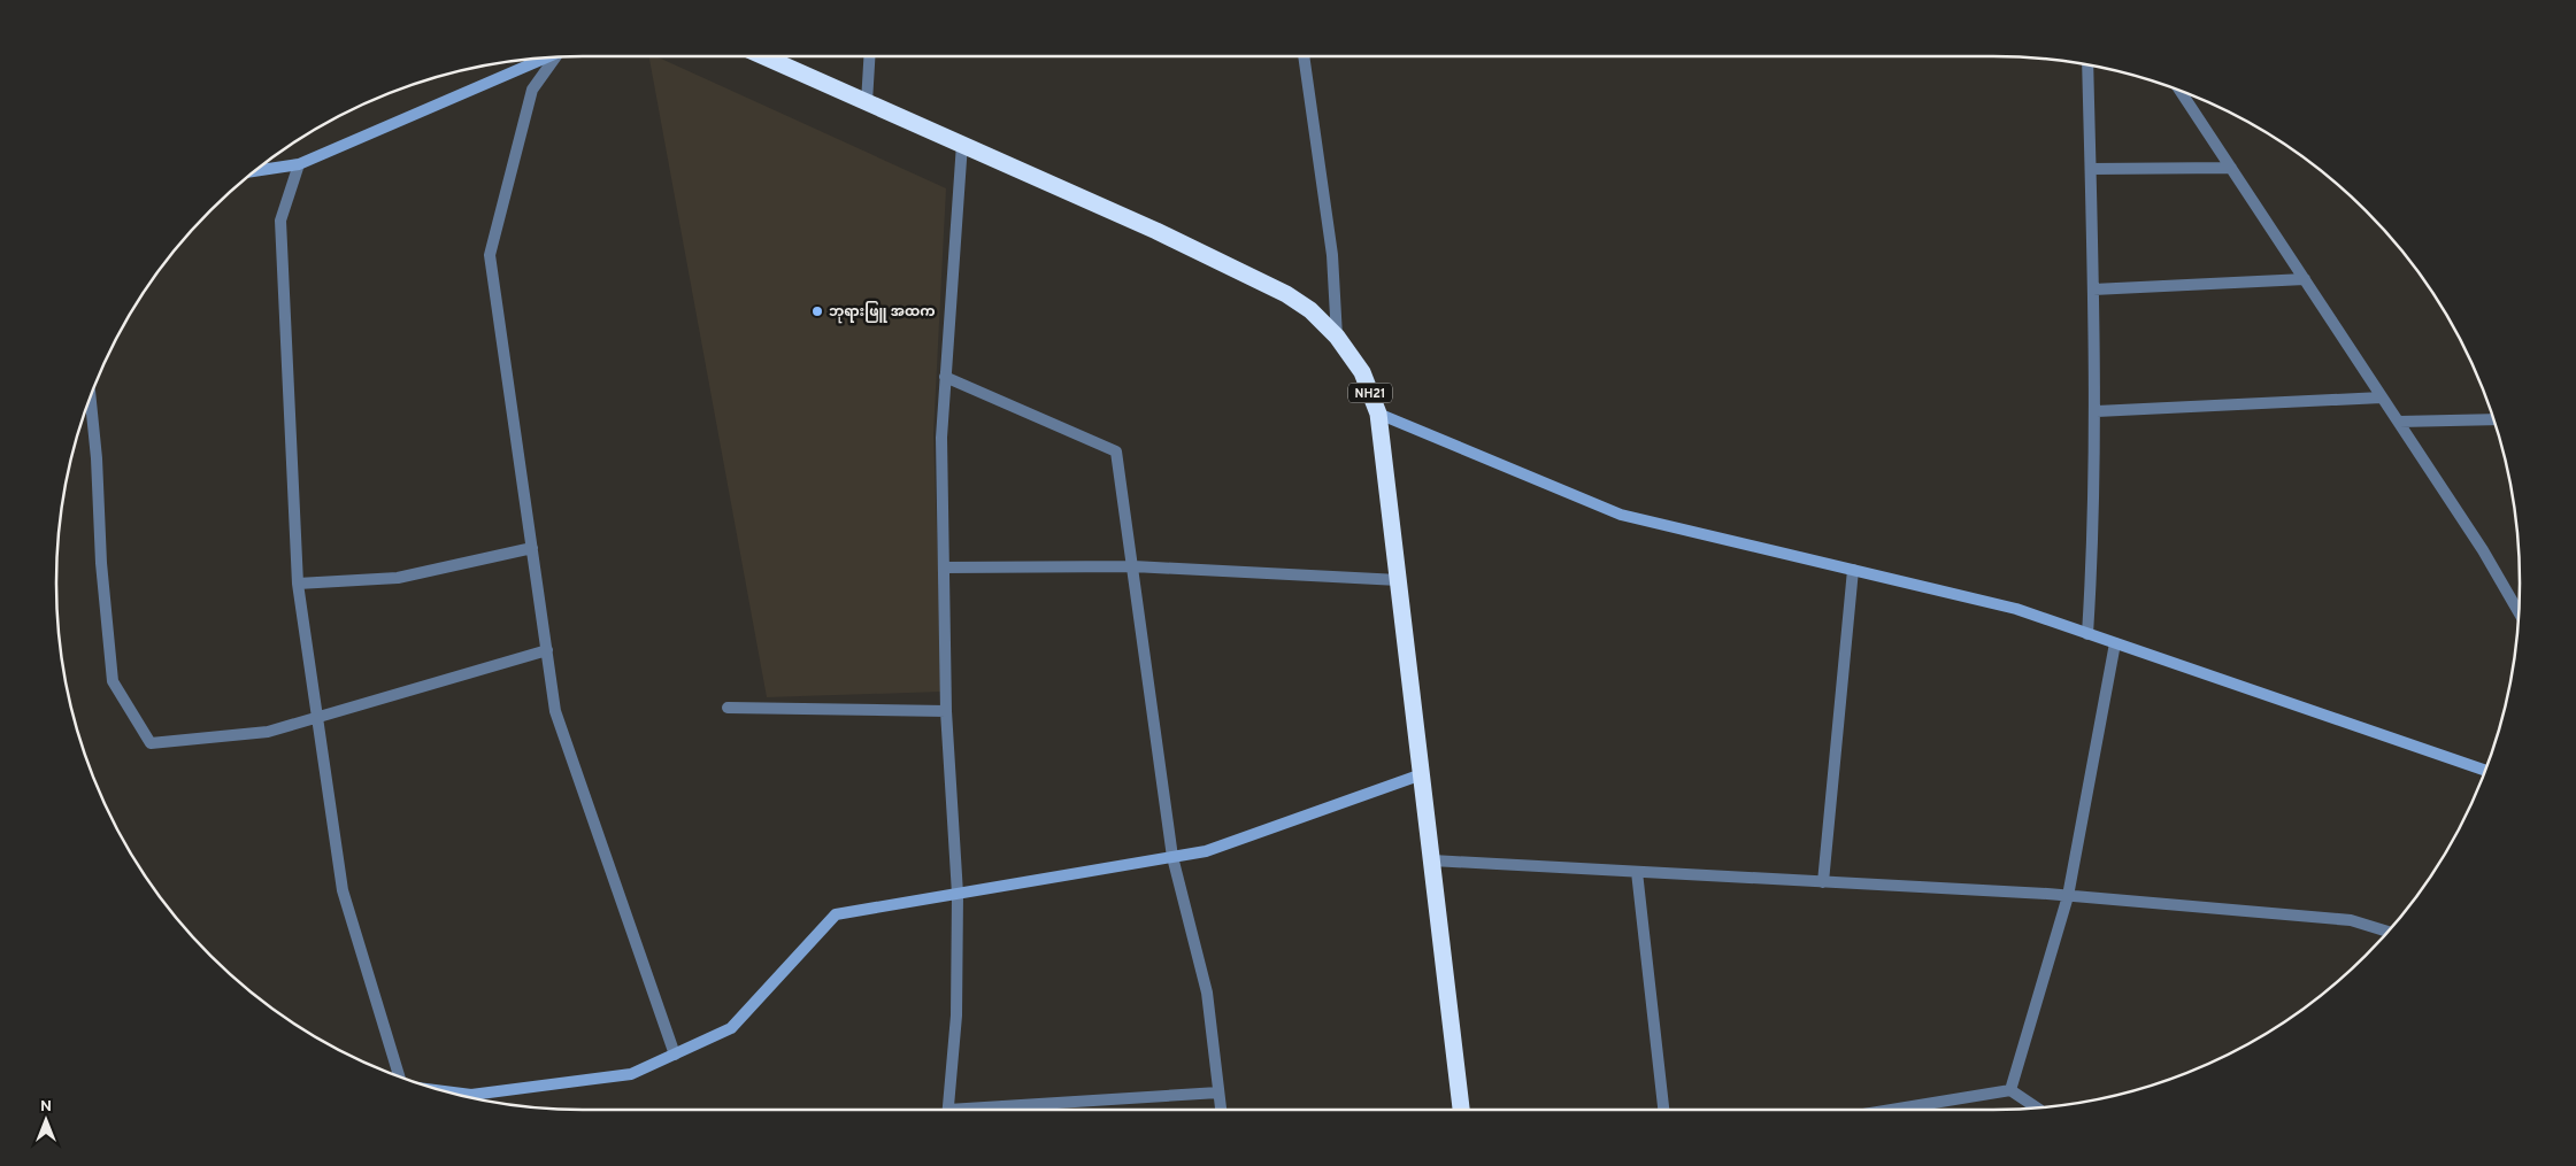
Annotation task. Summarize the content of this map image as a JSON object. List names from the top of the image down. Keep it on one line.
{"streets":{"highway":["NH21"]},"places":["ဘုရားဖြူ အထက"],"north":"top"}
